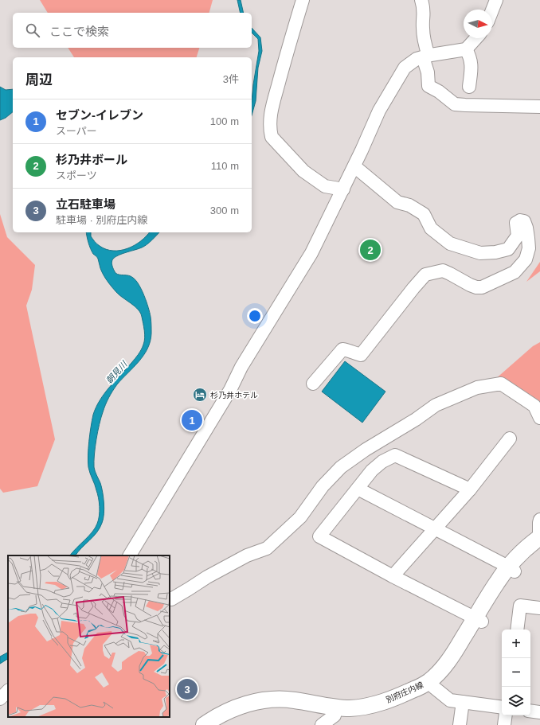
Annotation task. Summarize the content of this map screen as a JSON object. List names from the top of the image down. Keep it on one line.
{"streets":{"main road":["別府庄内線"]},"water":["朝見川"],"places":{"hotel":["杉乃井ホテル"]},"north":"right","page":{"search":"ここで検索","heading":["周辺","3件"],"list":[{"mark":"1","name":"セブン-イレブン","note":"スーパー","value":"100 m"},{"mark":"2","name":"杉乃井ボール","note":"スポーツ","value":"110 m"},{"mark":"3","name":"立石駐車場","note":"駐車場 · 別府庄内線","value":"300 m"}],"pins":["2","1","3"],"map_buttons":["+","−"]}}
